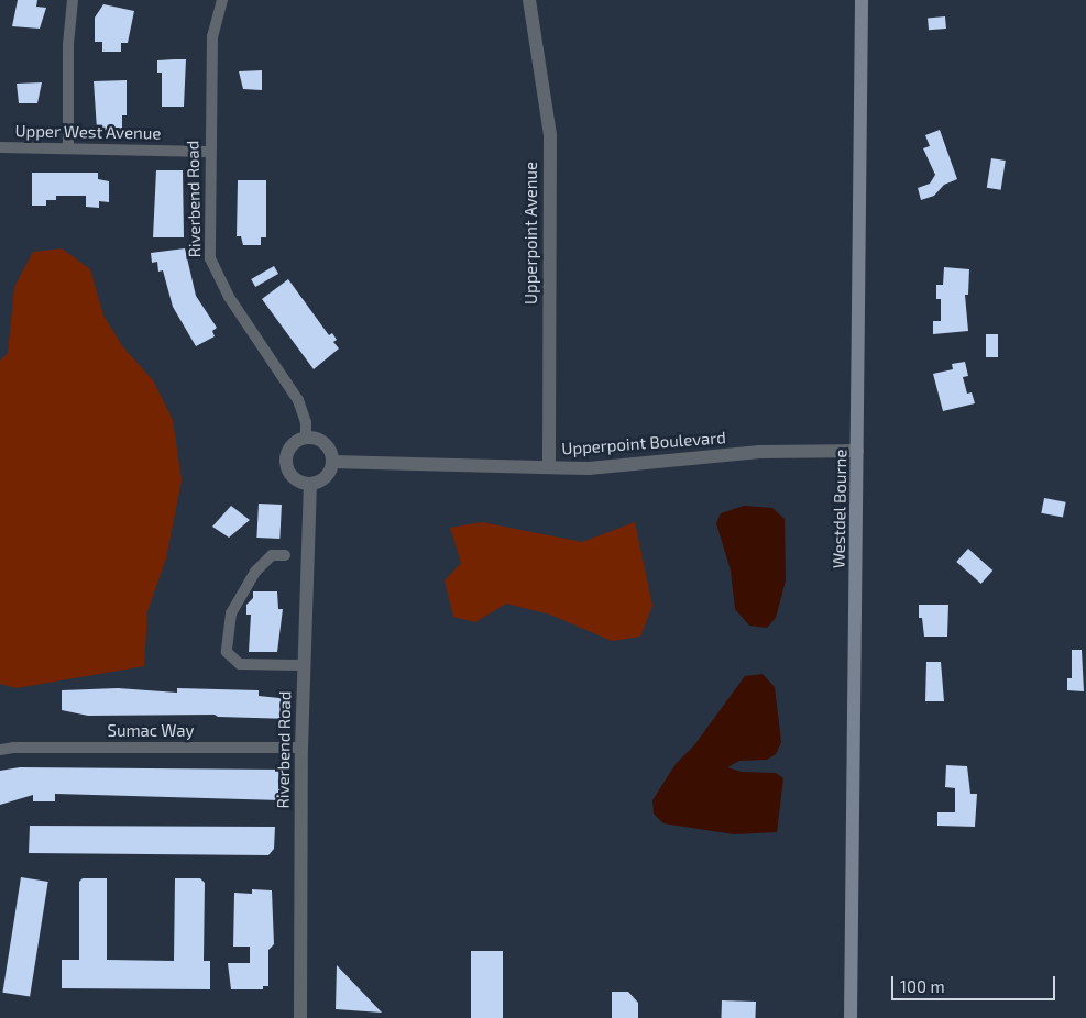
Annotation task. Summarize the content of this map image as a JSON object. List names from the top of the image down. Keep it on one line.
{"streets":{"main road":["Westdel Bourne"],"street":["Upper West Avenue","Riverbend Road","Upperpoint Avenue","Upperpoint Boulevard","Sumac Way"]},"crossings":[["Upper West Avenue","Riverbend Road"],["Riverbend Road","Upperpoint Boulevard"],["Riverbend Road","Sumac Way"],["Upperpoint Avenue","Upperpoint Boulevard"],["Upperpoint Boulevard","Westdel Bourne"]],"scale_bar":"100 m"}
